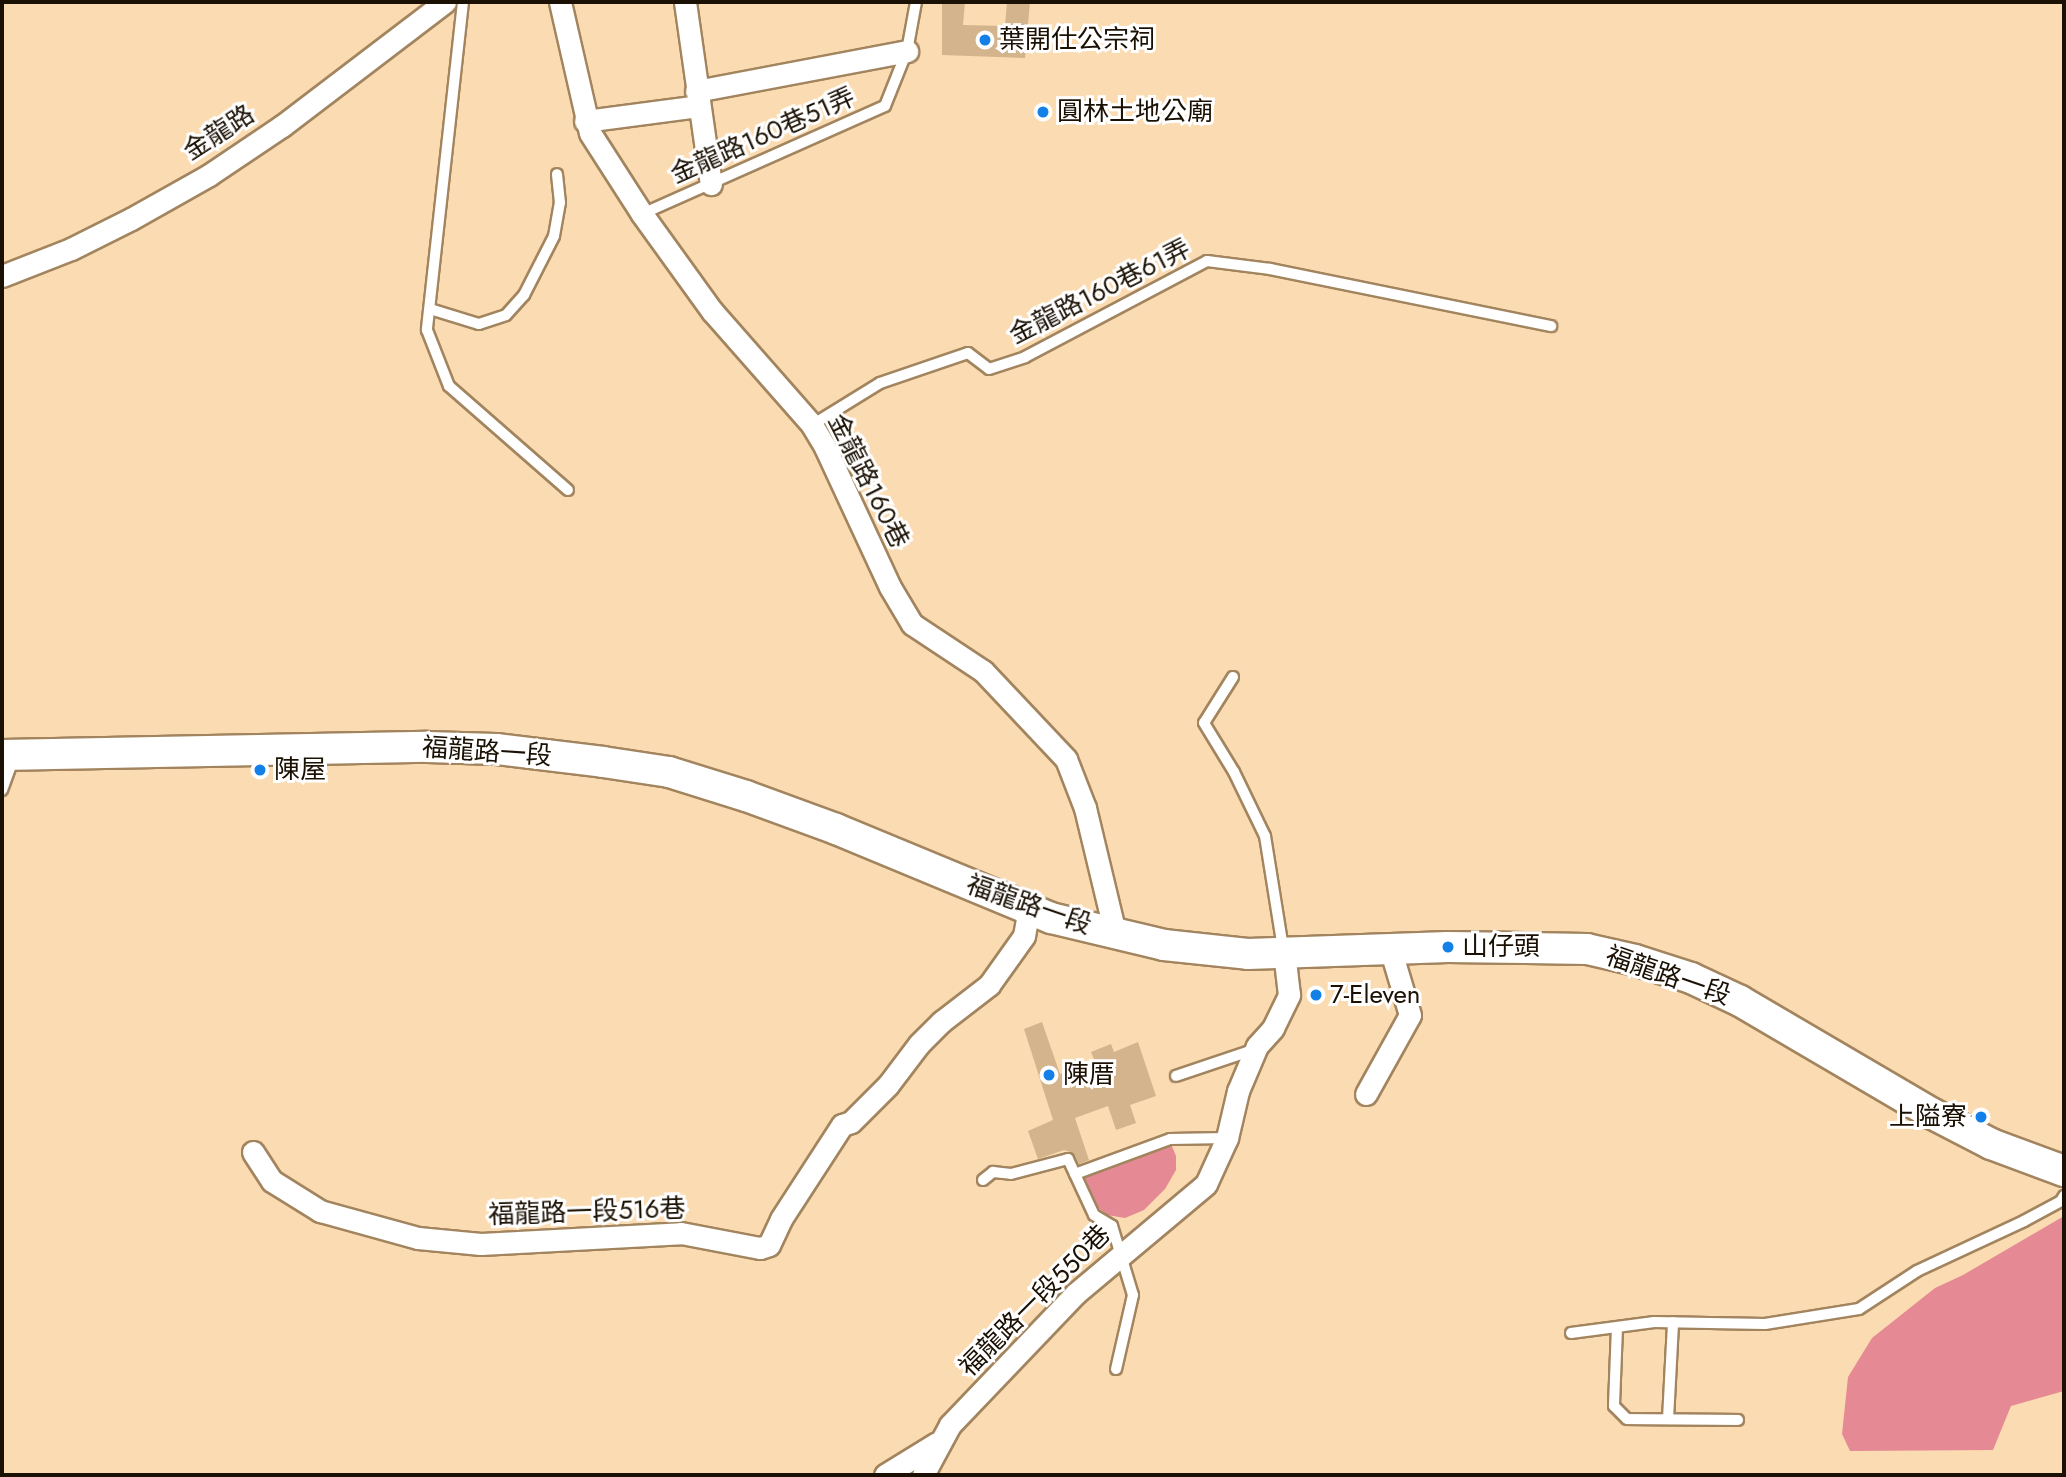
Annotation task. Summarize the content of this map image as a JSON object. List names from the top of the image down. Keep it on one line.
{"streets":{"main road":["福龍路一段"],"street":["金龍路","金龍路160巷","福龍路一段516巷","福龍路一段550巷"],"lane":["金龍路160巷51弄","金龍路160巷61弄"]},"crossings":[["金龍路160巷51弄","金龍路160巷"],["金龍路160巷61弄","金龍路160巷"],["金龍路160巷","福龍路一段"],["福龍路一段","福龍路一段516巷"],["福龍路一段","福龍路一段550巷"]],"places":["葉開仕公宗祠","圓林土地公廟","陳屋","山仔頭","7-Eleven","陳厝","上隘寮"]}
